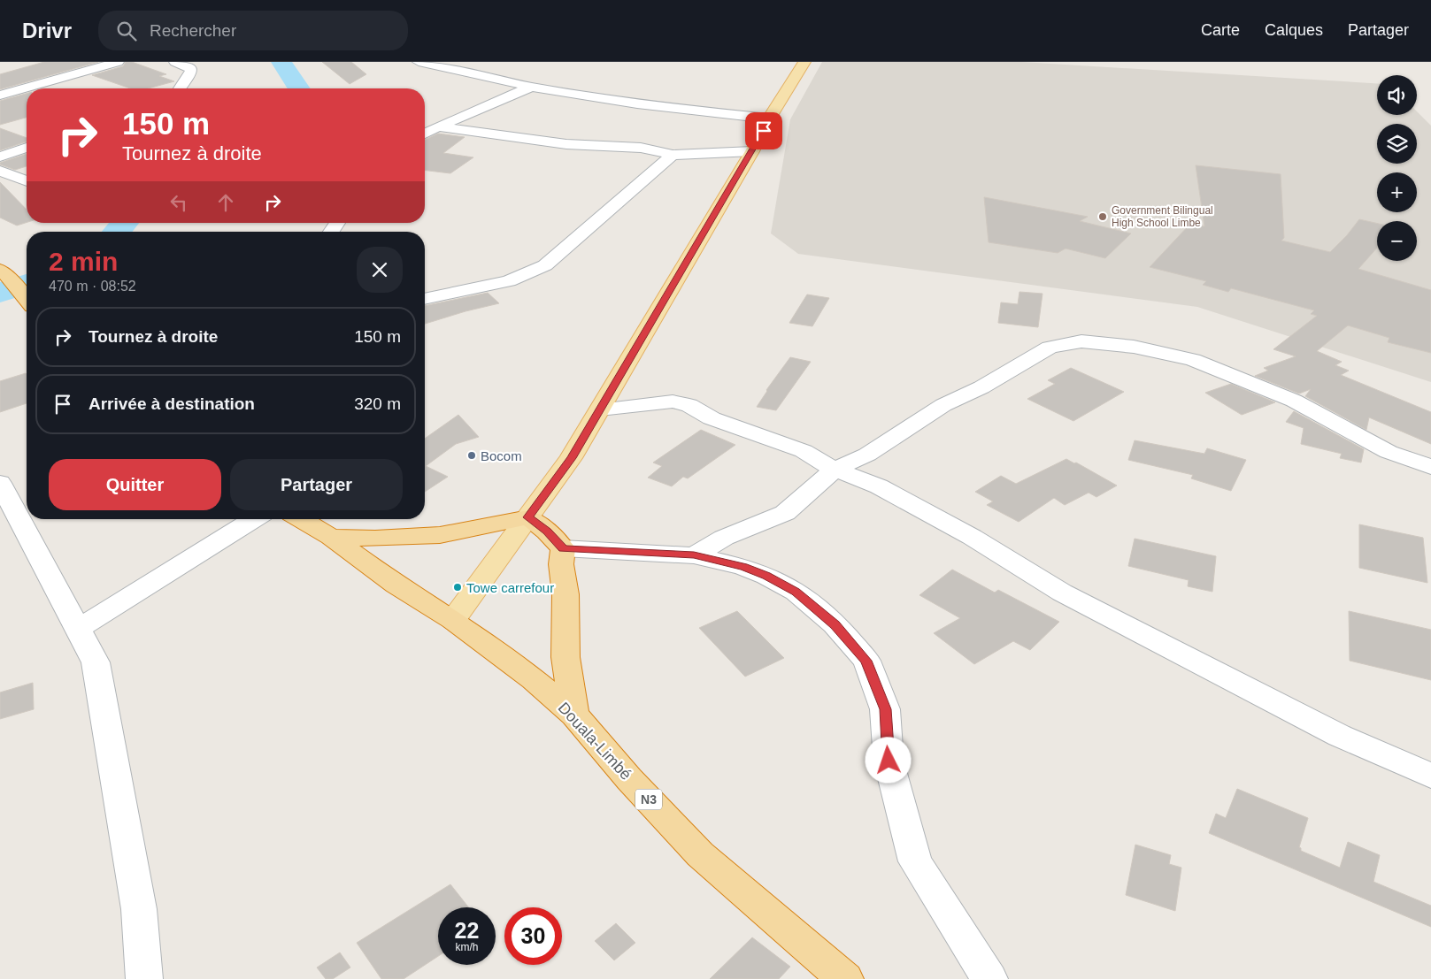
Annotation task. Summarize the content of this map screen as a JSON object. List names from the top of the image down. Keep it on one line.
{"streets":{"highway":["Douala-Limbé","N3"]},"places":["Government Bilingual High School Limbe","Bocom","Towe carrefour"],"page":{"header":"Drivr","search":"Rechercher","nav":["Carte","Calques","Partager"],"map_buttons":["+","−"],"turn":["150 m","Tournez à droite"],"heading":["2 min","470 m · 08:52"],"list":[{"name":"Tournez à droite","value":"150 m"},{"name":"Arrivée à destination","value":"320 m"}],"buttons":["Quitter","Partager"],"speed":"22 km/h","limit":"30"}}
